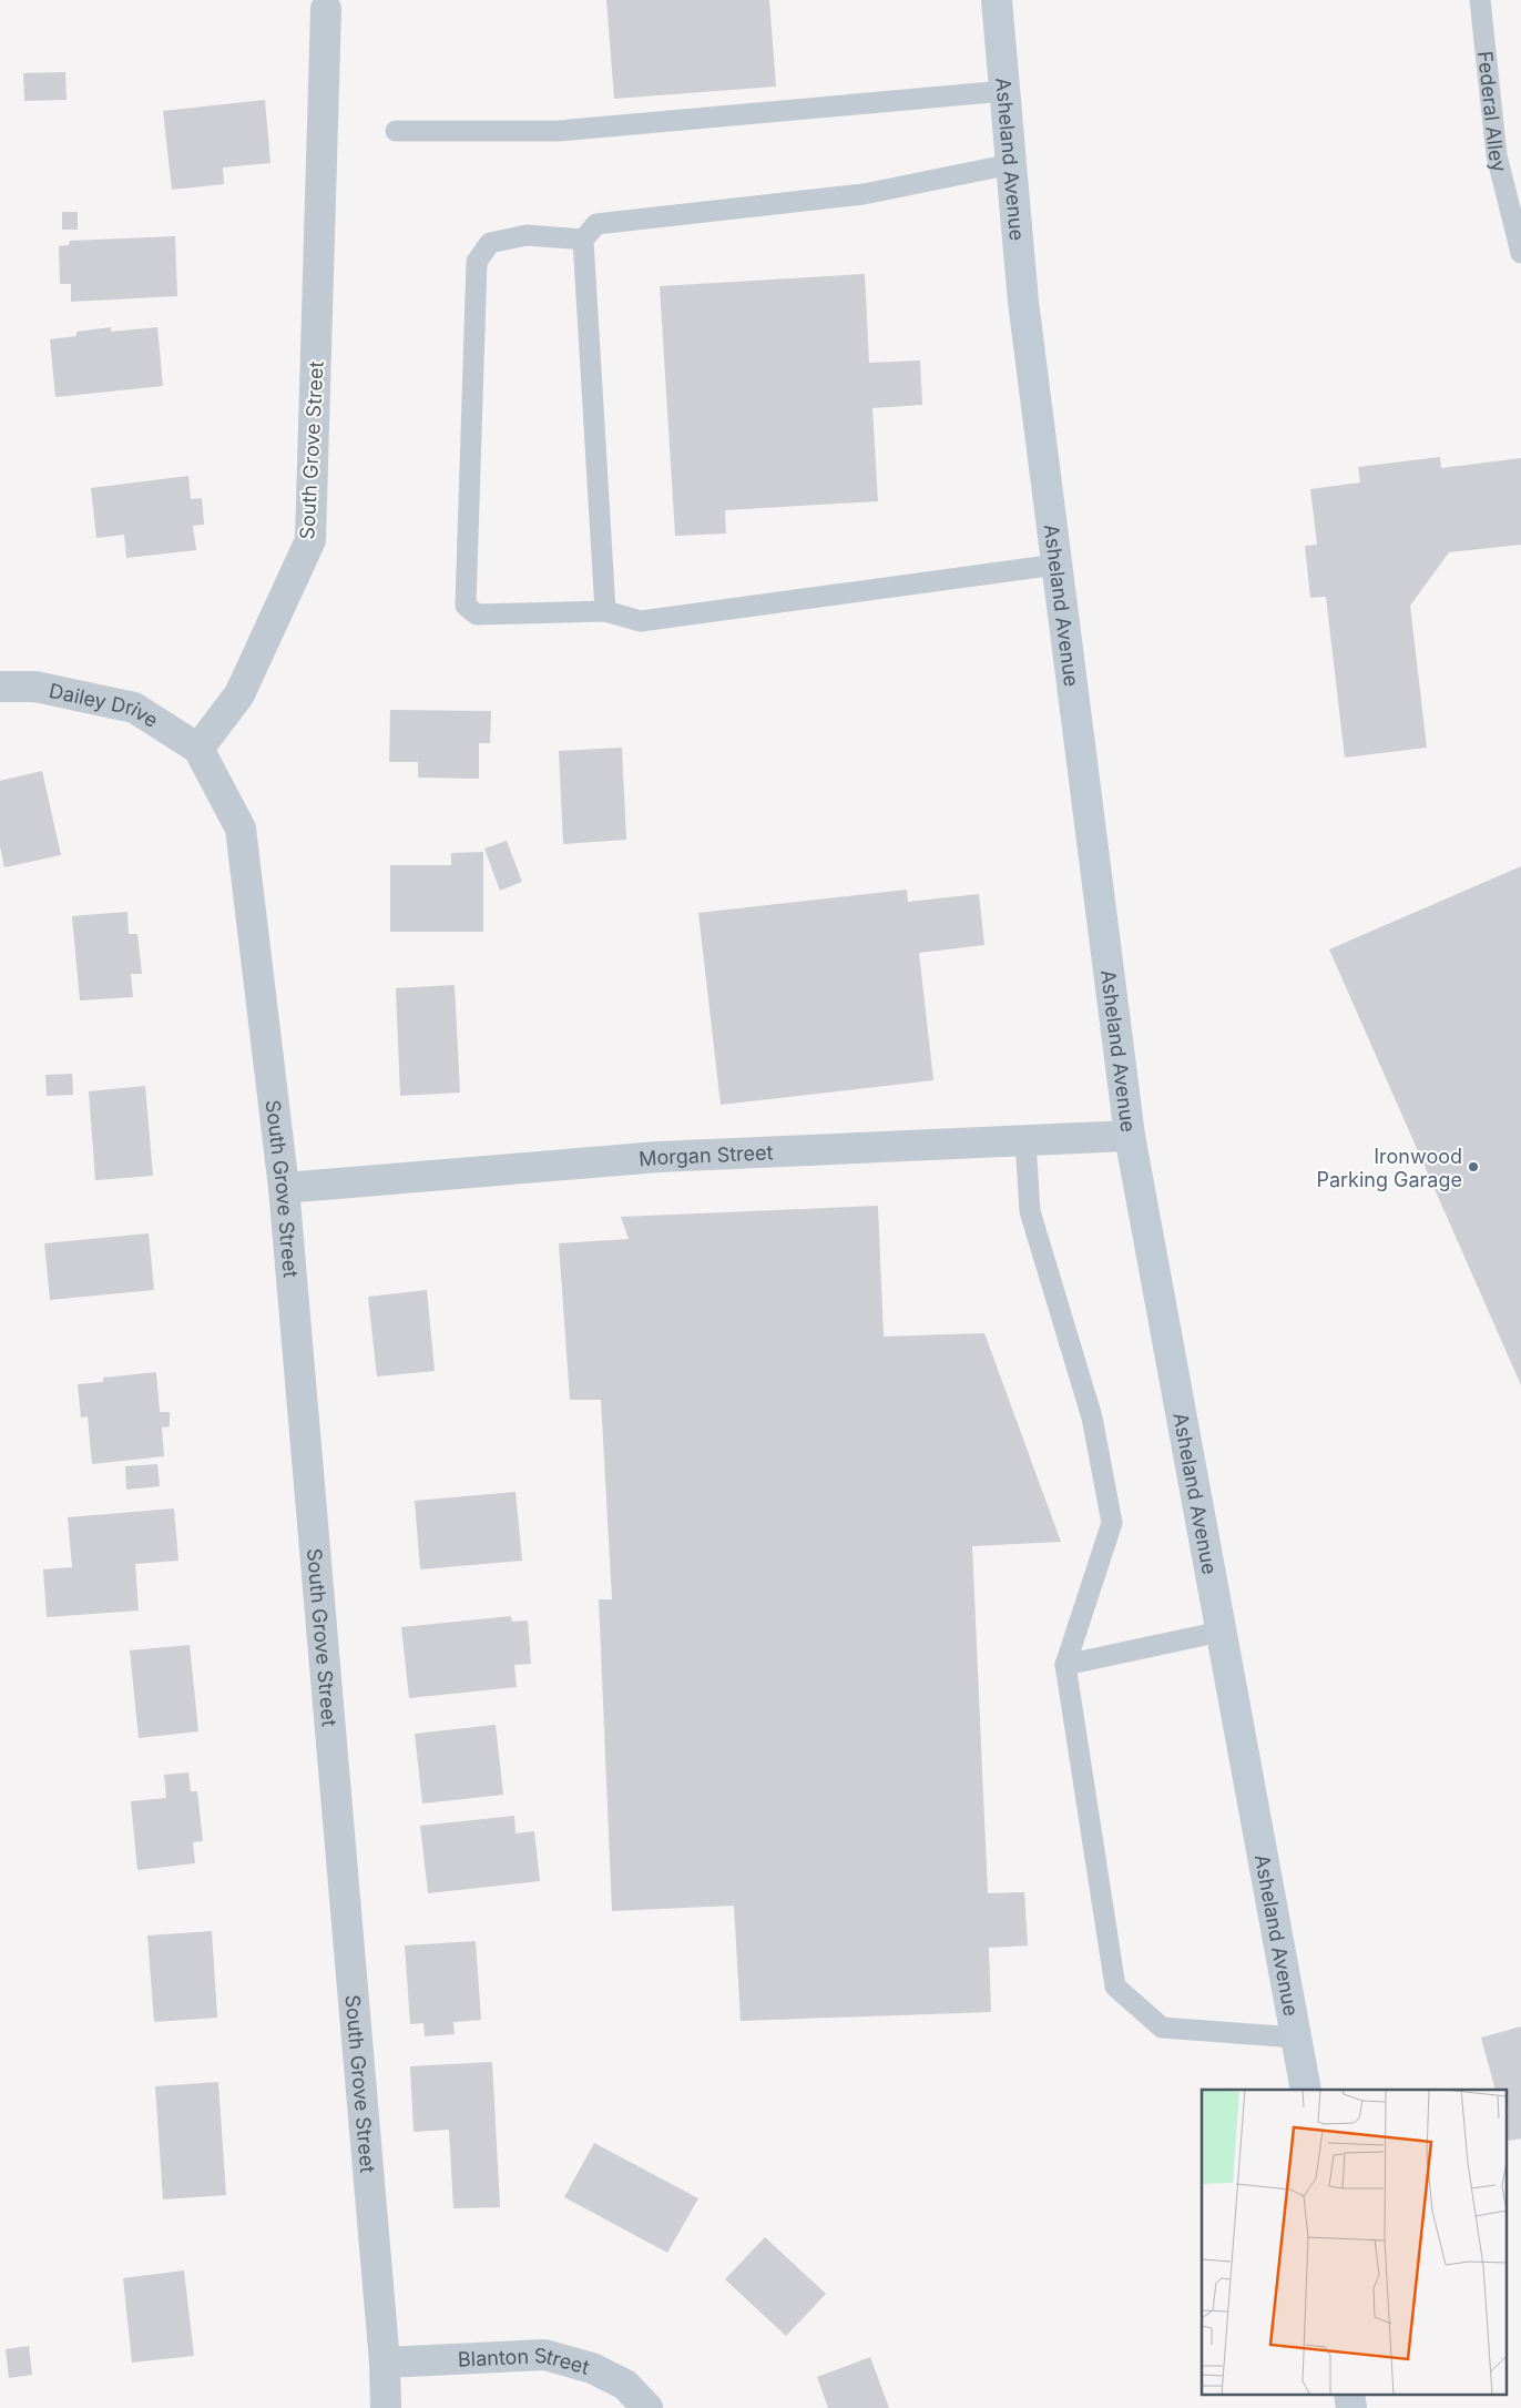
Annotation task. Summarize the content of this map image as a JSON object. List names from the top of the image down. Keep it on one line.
{"streets":{"main road":["Asheland Avenue"],"street":["South Grove Street","Dailey Drive","Morgan Street","Blanton Street"],"lane":["Federal Alley"]},"crossings":[["Asheland Avenue","Morgan Street"],["South Grove Street","Dailey Drive"],["South Grove Street","Morgan Street"],["South Grove Street","Blanton Street"]],"places":["Ironwood Parking Garage"]}
